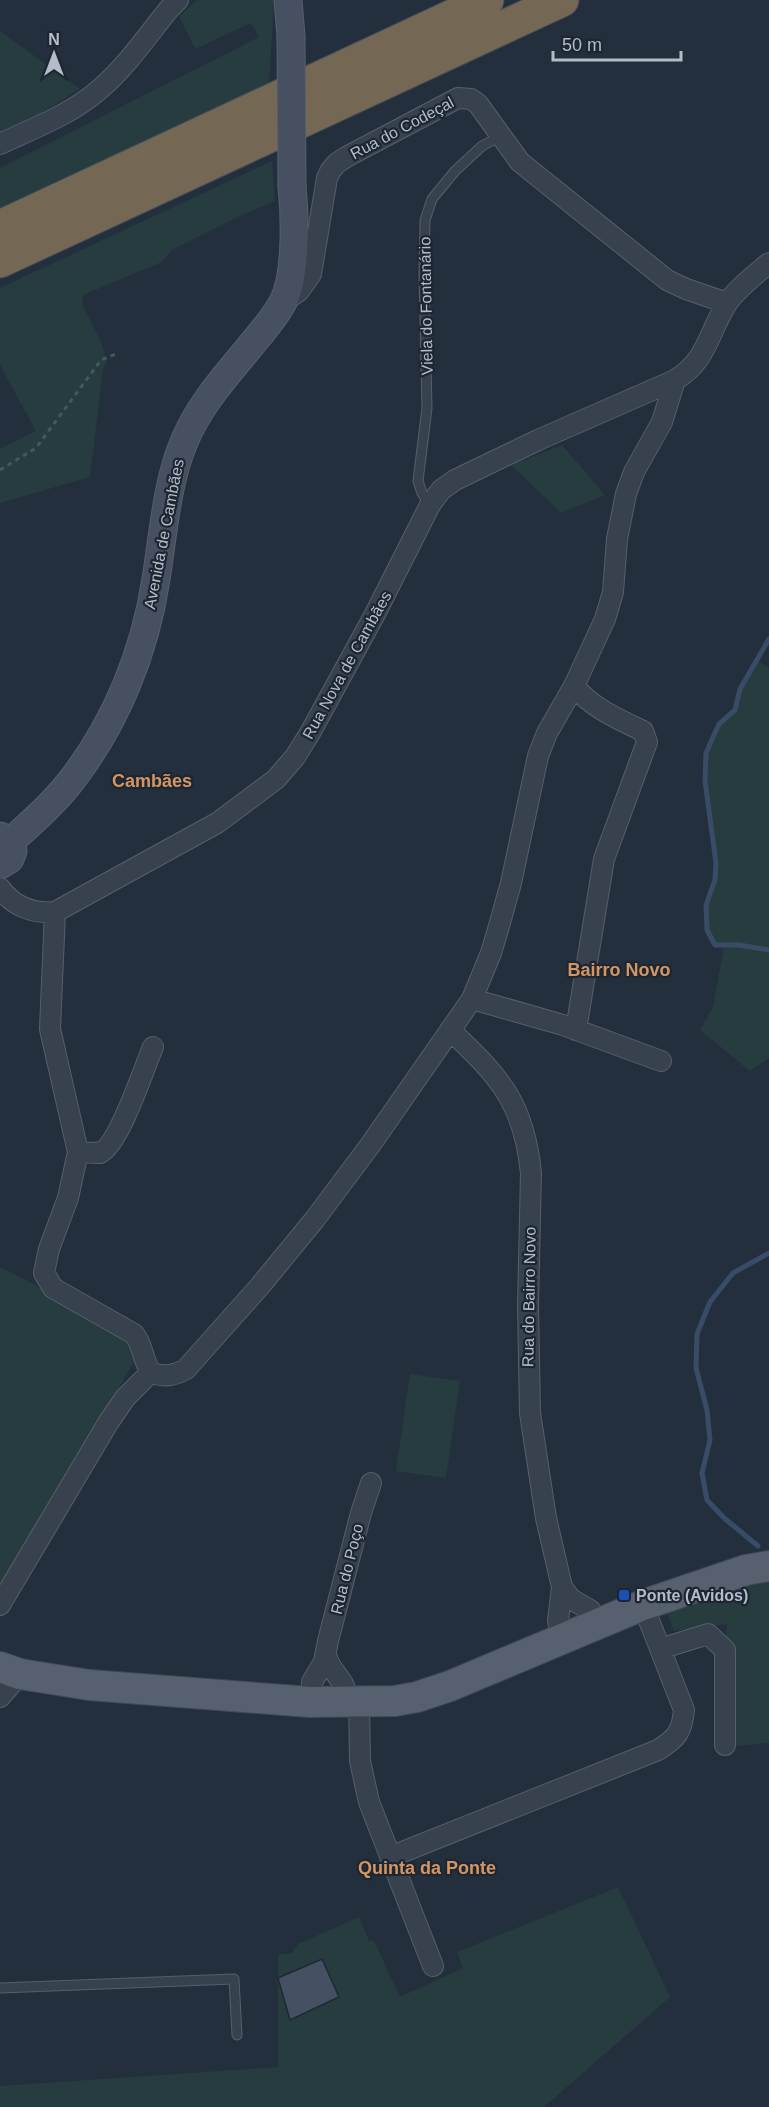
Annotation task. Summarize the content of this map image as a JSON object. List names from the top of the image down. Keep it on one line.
{"streets":{"street":["Rua do Codeçal","Avenida de Cambães","Rua Nova de Cambães","Rua do Bairro Novo","Rua do Poço"],"lane":["Viela do Fontanário"]},"crossings":[["Rua do Codeçal","Viela do Fontanário"],["Rua do Codeçal","Avenida de Cambães"],["Viela do Fontanário","Rua Nova de Cambães"]],"districts":["Cambães","Bairro Novo","Quinta da Ponte"],"places":{"transit":["Ponte (Avidos)"]},"scale_bar":"50 m","north":"top"}
